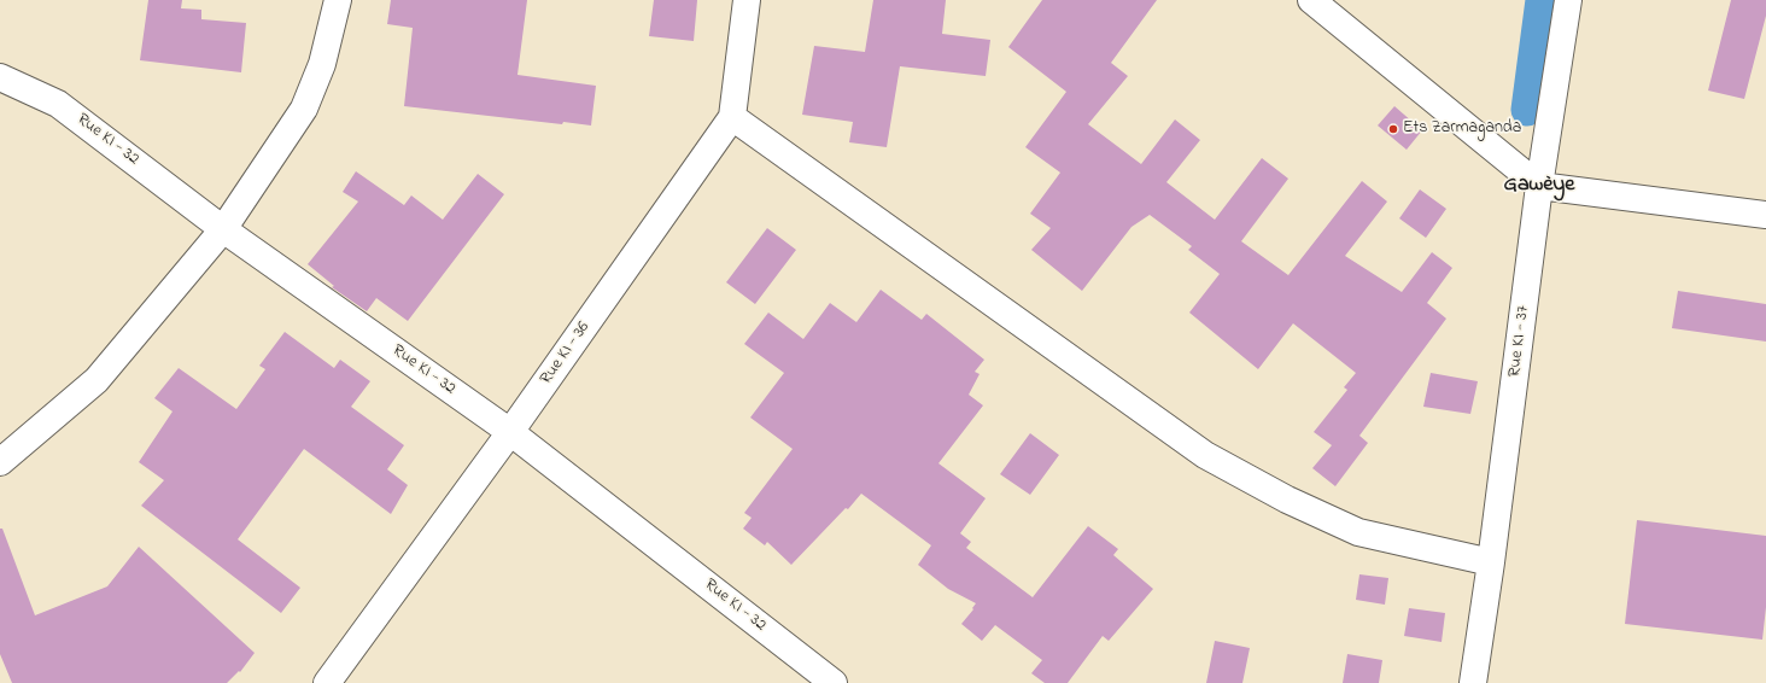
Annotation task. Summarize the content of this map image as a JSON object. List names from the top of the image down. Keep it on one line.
{"streets":{"street":["Rue KI - 32","Rue KI - 37","Rue KI - 36"]},"crossings":[["Rue KI - 32","Rue KI - 36"]],"districts":["Gawèye"],"places":["Ets Zarmaganda"]}
